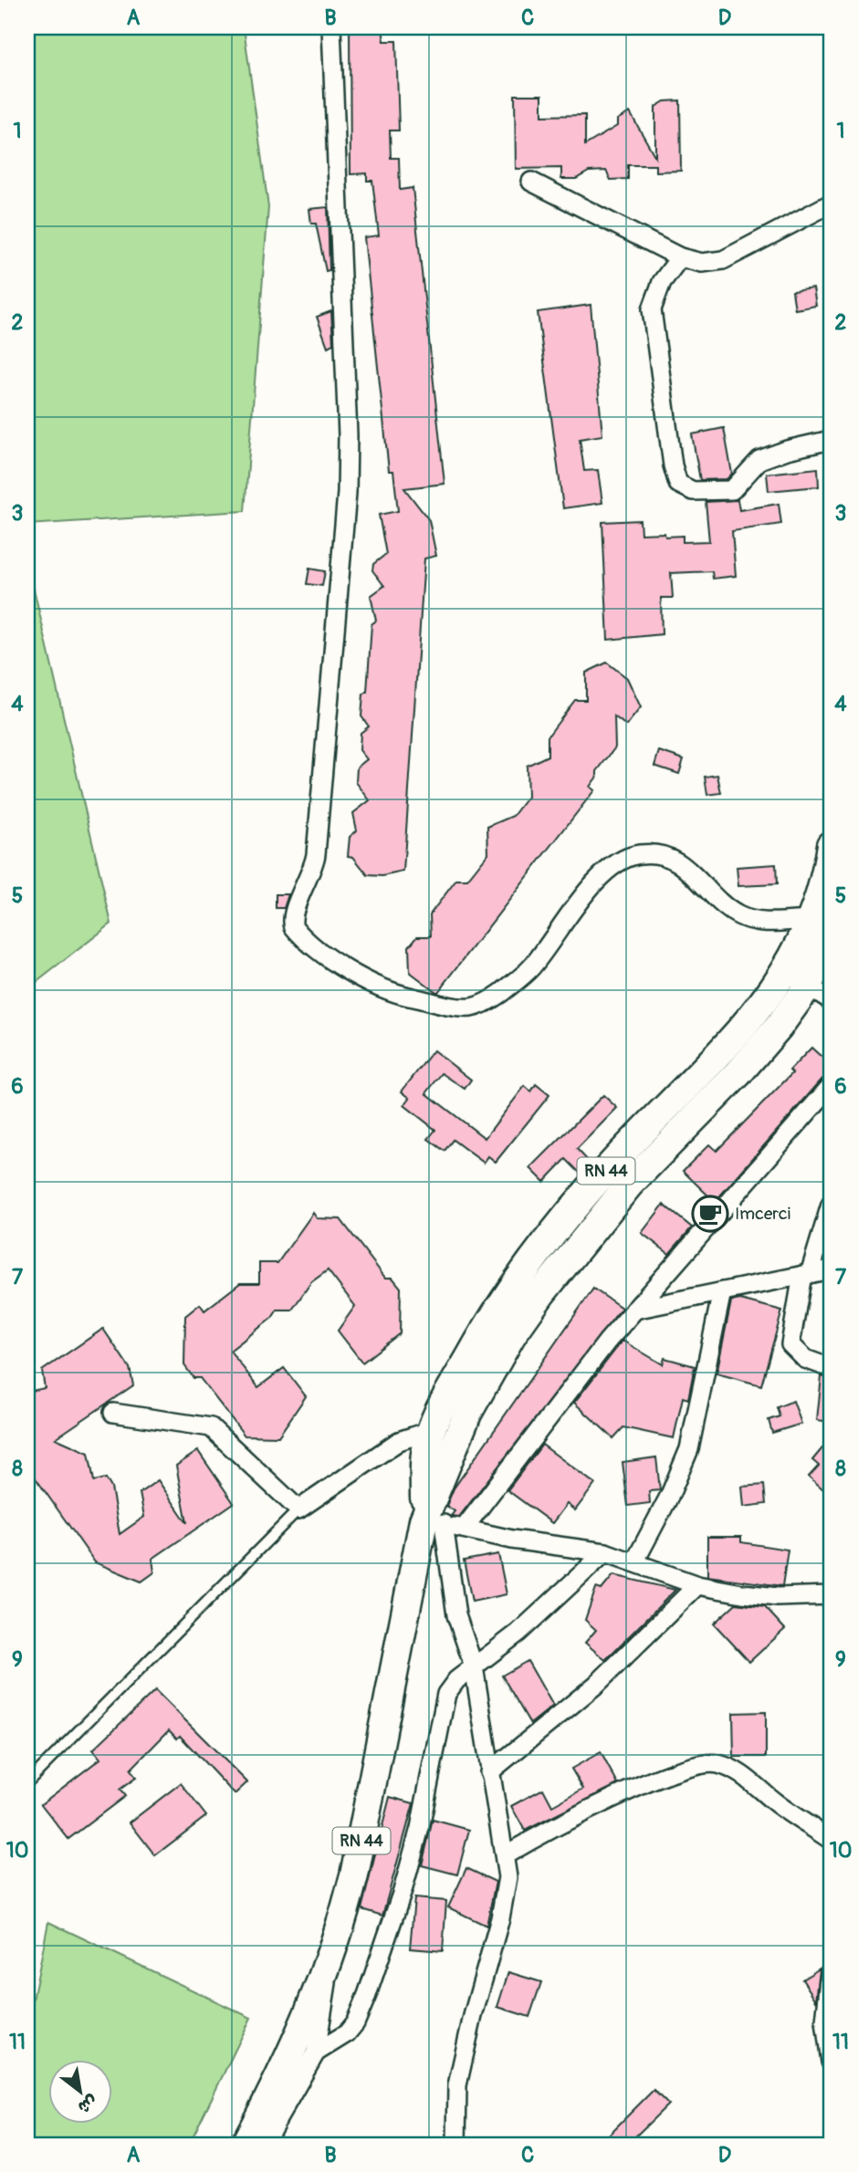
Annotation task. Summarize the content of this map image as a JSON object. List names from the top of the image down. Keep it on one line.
{"streets":{"main road":["RN 44"]},"places":{"cafe":["Imcerci"]},"north":"bottom right","grid":{"columns":["A","B","C","D"],"rows":["1","2","3","4","5","6","7","8","9","10","11"]}}
